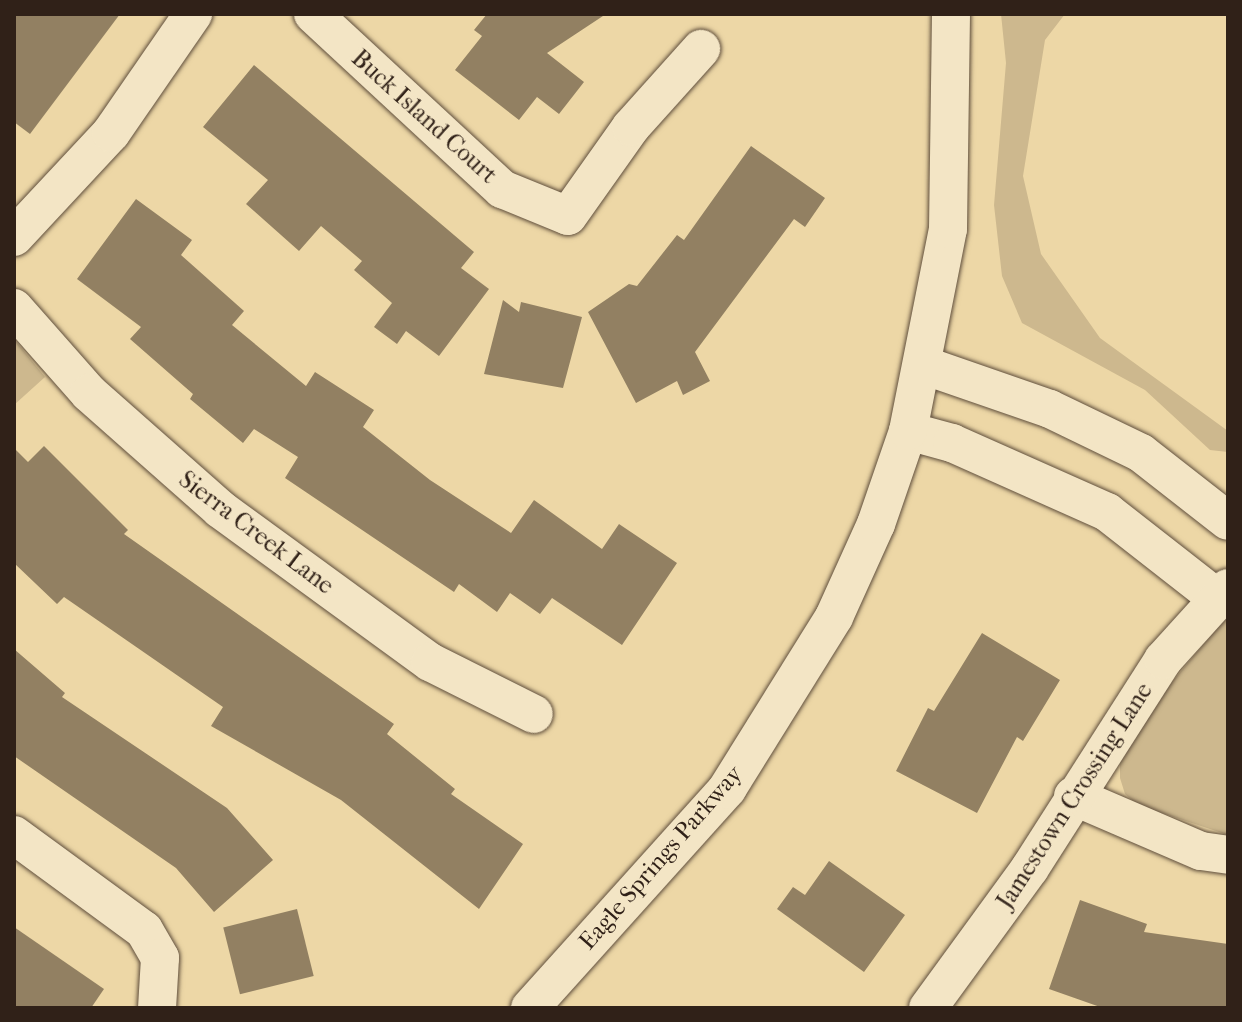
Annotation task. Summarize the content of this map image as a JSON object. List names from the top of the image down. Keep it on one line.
{"streets":{"street":["Buck Island Court","Sierra Creek Lane","Jamestown Crossing Lane","Eagle Springs Parkway"]}}
